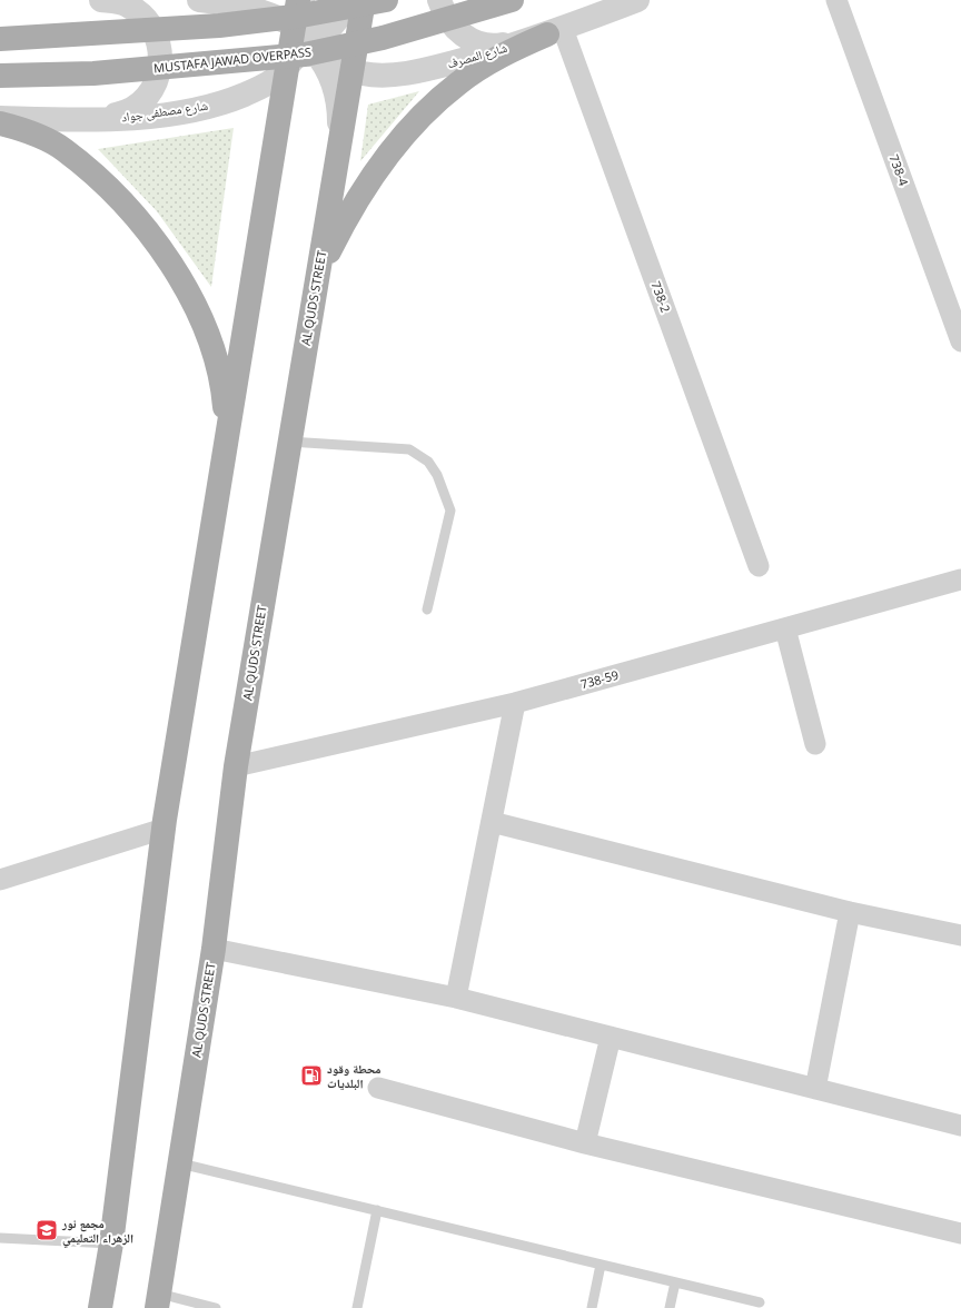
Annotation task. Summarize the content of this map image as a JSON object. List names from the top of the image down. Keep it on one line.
{"streets":{"main road":["MUSTAFA JAWAD OVERPASS","AL QUDS STREET"],"street":["شارع المصرف","شارع مصطفى جواد","738-4","738-2","738-59"]},"crossings":[["شارع المصرف","738-2"],["شارع المصرف","AL QUDS STREET"],["AL QUDS STREET","738-59"]],"places":{"fuel station":["محطة وقود البلديات"],"school or university":["مجمع نور الزهراء التعليمي"]}}
